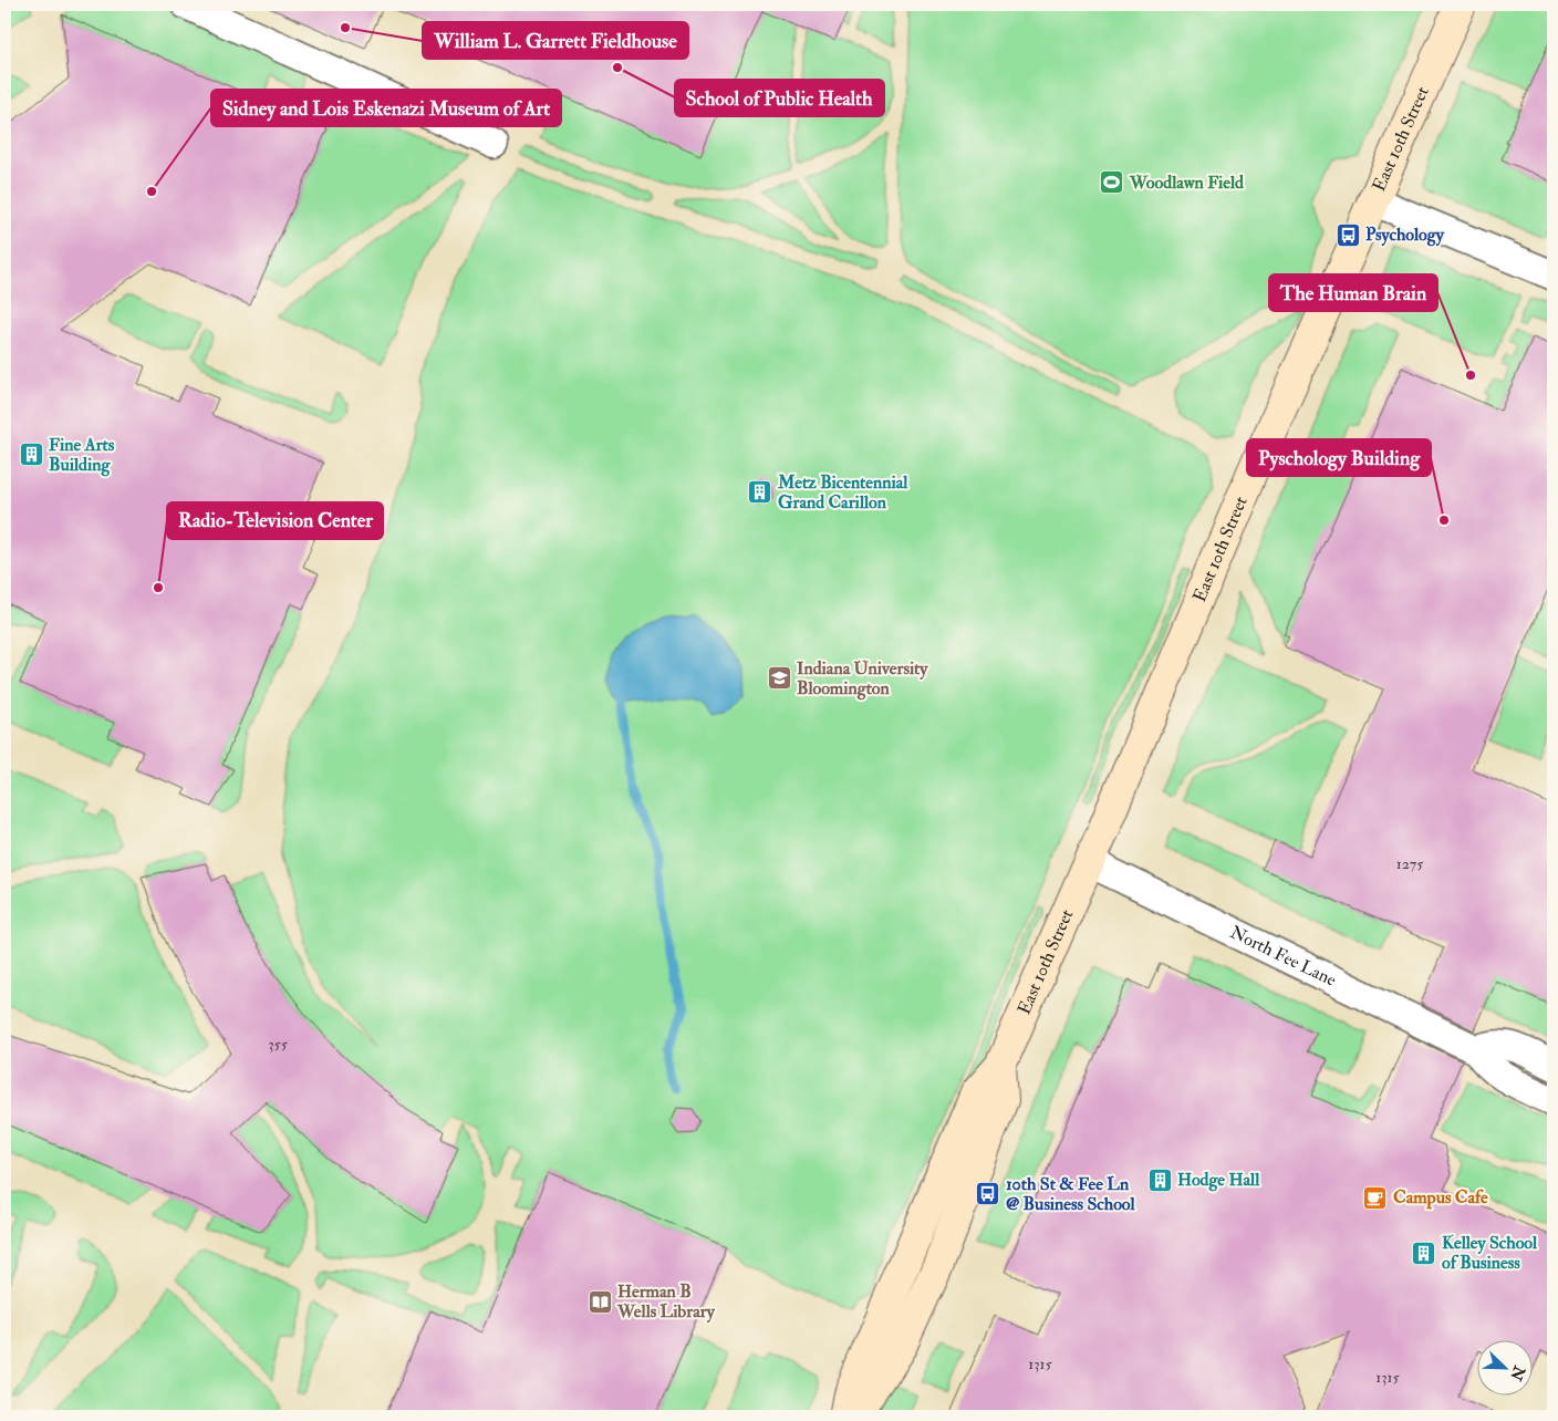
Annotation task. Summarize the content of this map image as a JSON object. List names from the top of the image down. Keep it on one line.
{"streets":{"street":["East 10th Street","North Fee Lane"]},"crossings":[["East 10th Street","North Fee Lane"]],"places":{"other":["William L. Garrett Fieldhouse","School of Public Health","Sidney and Lois Eskenazi Museum of Art","The Human Brain","Pyschology Building","Radio-Television Center"],"sports":["Woodlawn Field"],"bus stop":["Psychology","10th St & Fee Ln @ Business School"],"building":["Fine Arts Building","Metz Bicentennial Grand Carillon","Hodge Hall","Kelley School of Business"],"school or university":["Indiana University Bloomington"],"cafe":["Campus Cafe"],"library":["Herman B Wells Library"]},"house_numbers":["1275","355","1315","1315"],"north":"bottom right"}
